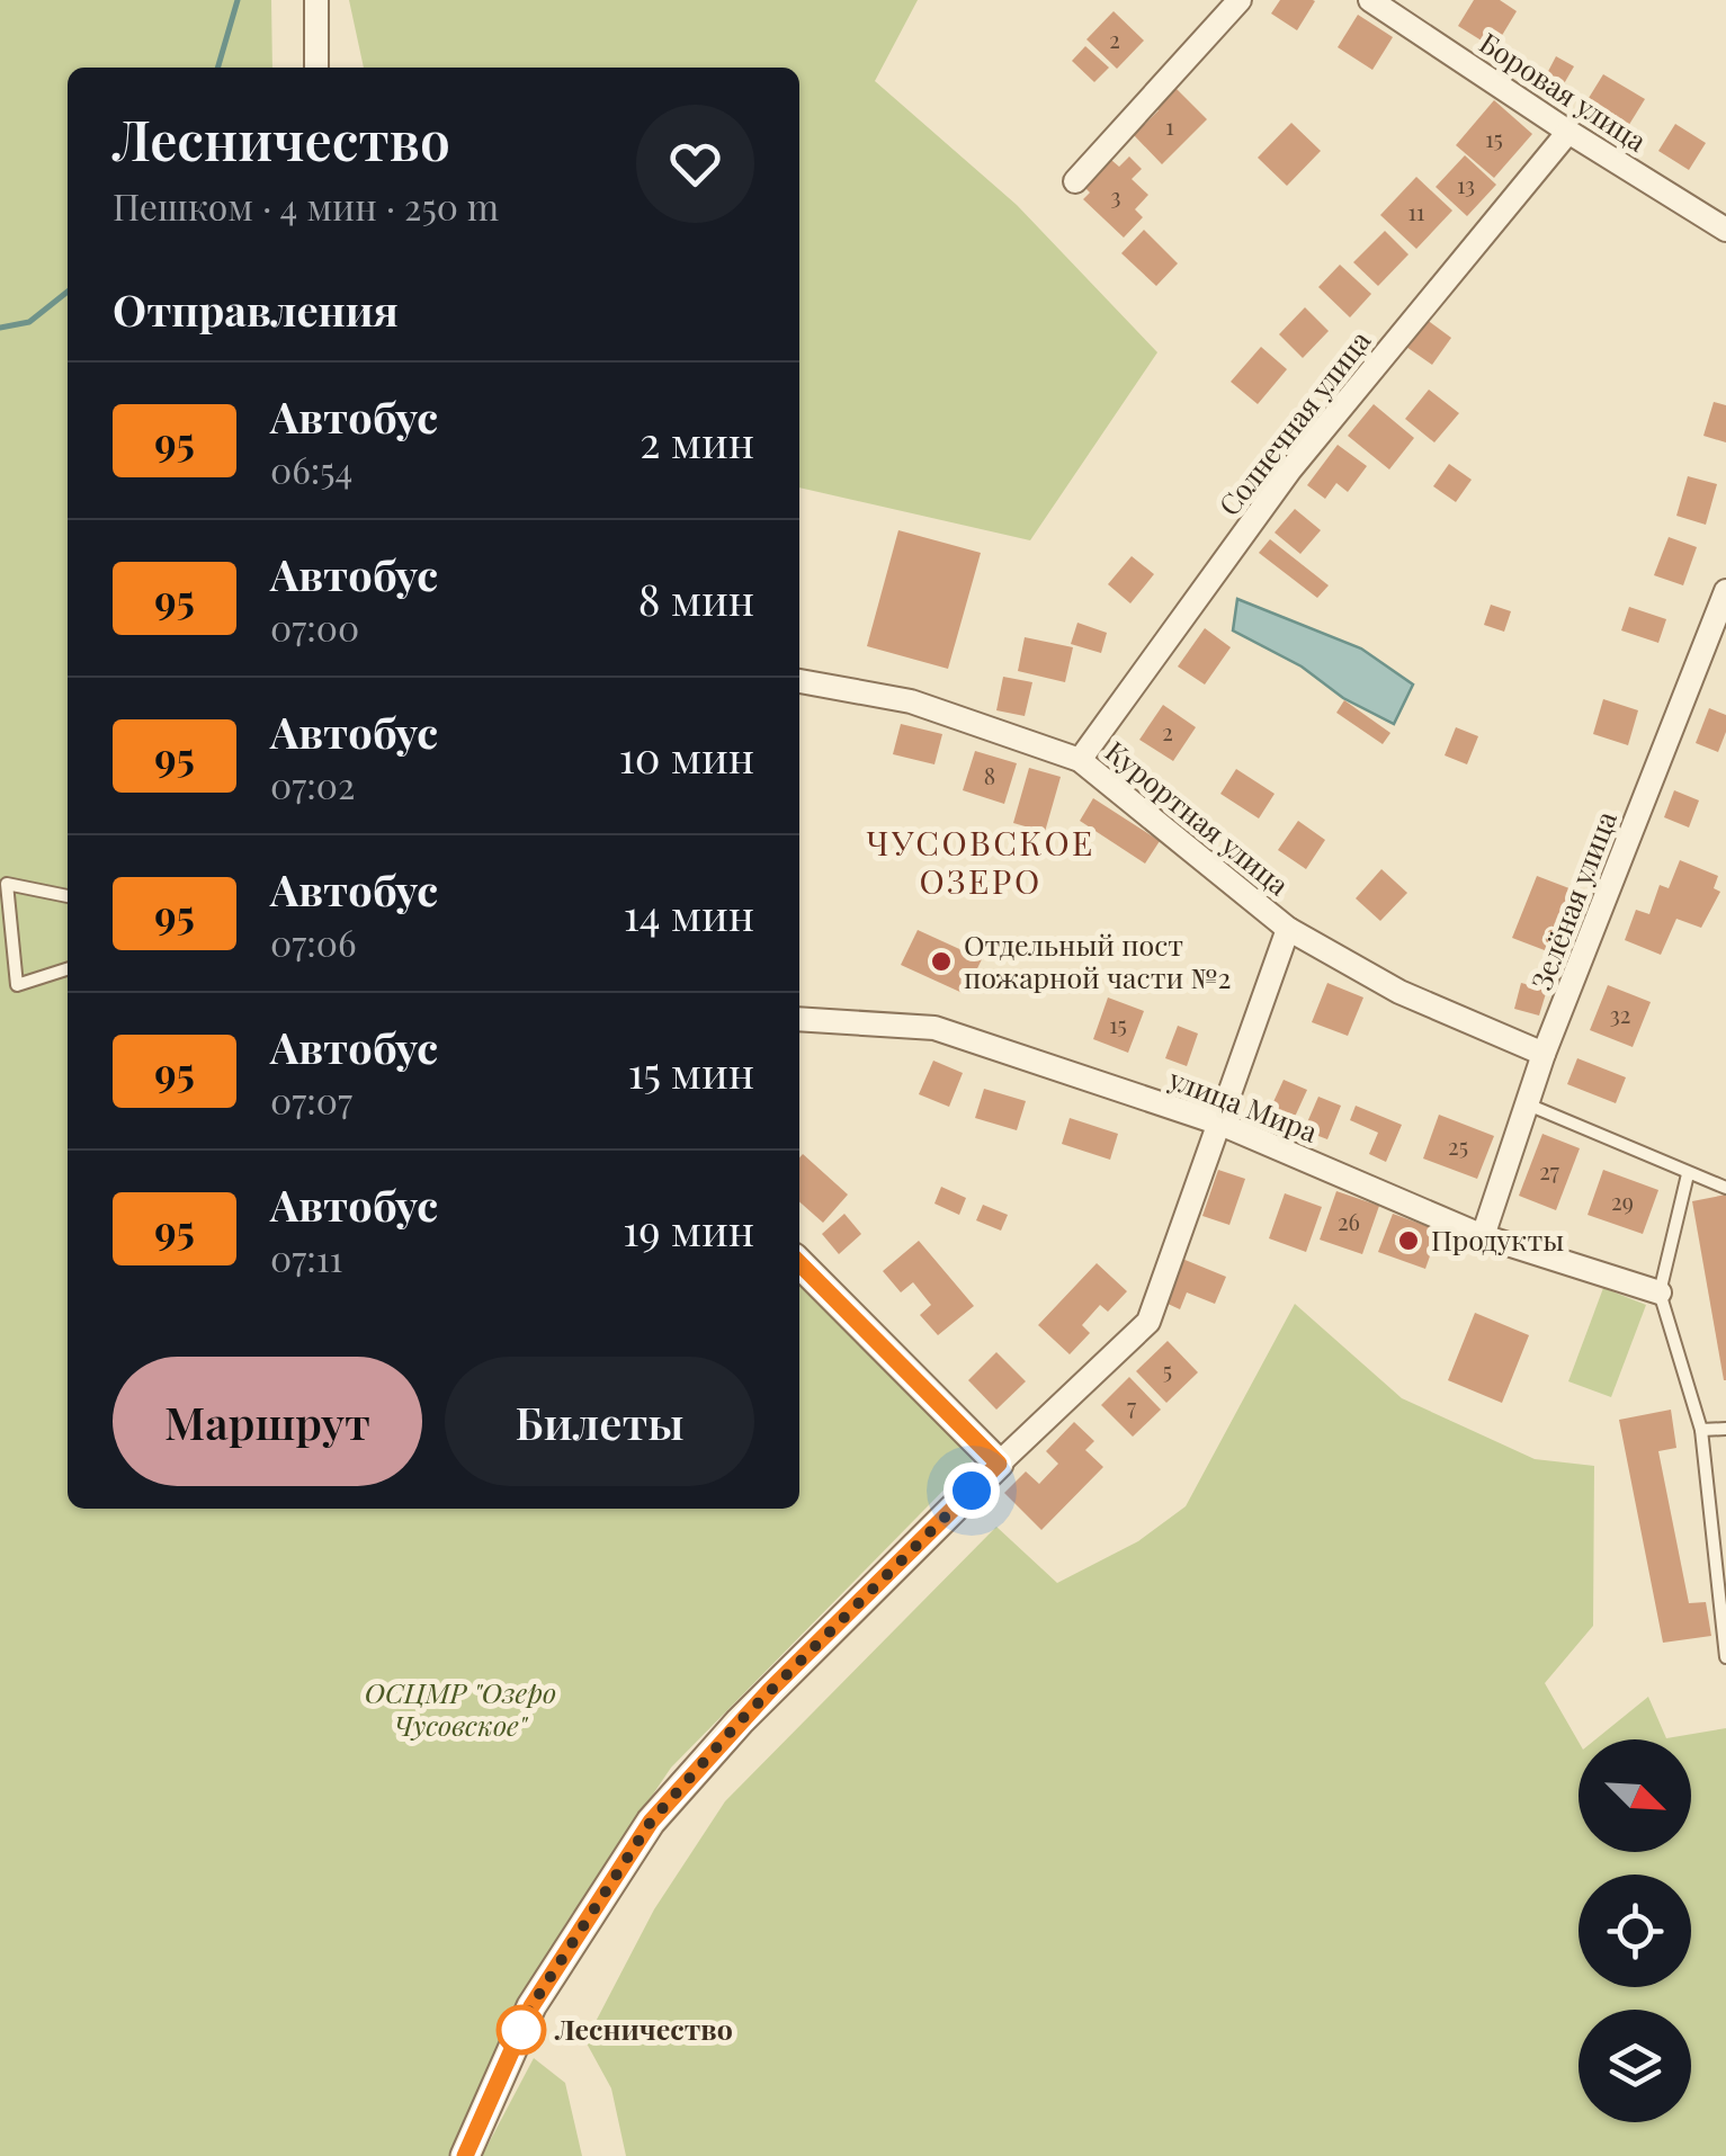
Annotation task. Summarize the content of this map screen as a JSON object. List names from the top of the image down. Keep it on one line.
{"streets":{"street":["Боровая улица","Солнечная улица","Курортная улица","Зелёная улица","улица Мира"]},"crossings":[["Боровая улица","Солнечная улица"],["Солнечная улица","Курортная улица"],["Курортная улица","Зелёная улица"],["Зелёная улица","улица Мира"]],"districts":["ЧУСОВСКОЕ ОЗЕРО"],"parks":["ОСЦМР \"Озеро Чусовское\""],"places":["Отдельный пост пожарной части №2","Продукты","Лесничество"],"lines":["bus line 95"],"house_numbers":["2","1","15","13","3","11","2","8","32","15","25","27","29","26","5","7"],"north":"bottom right","page":{"heading":[["Лесничество","Пешком · 4 мин · 250 m"],"Отправления"],"list":[{"mark":"95","name":"Автобус","note":"06:54","value":"2 мин"},{"mark":"95","name":"Автобус","note":"07:00","value":"8 мин"},{"mark":"95","name":"Автобус","note":"07:02","value":"10 мин"},{"mark":"95","name":"Автобус","note":"07:06","value":"14 мин"},{"mark":"95","name":"Автобус","note":"07:07","value":"15 мин"},{"mark":"95","name":"Автобус","note":"07:11","value":"19 мин"}],"buttons":["Маршрут","Билеты"]}}
